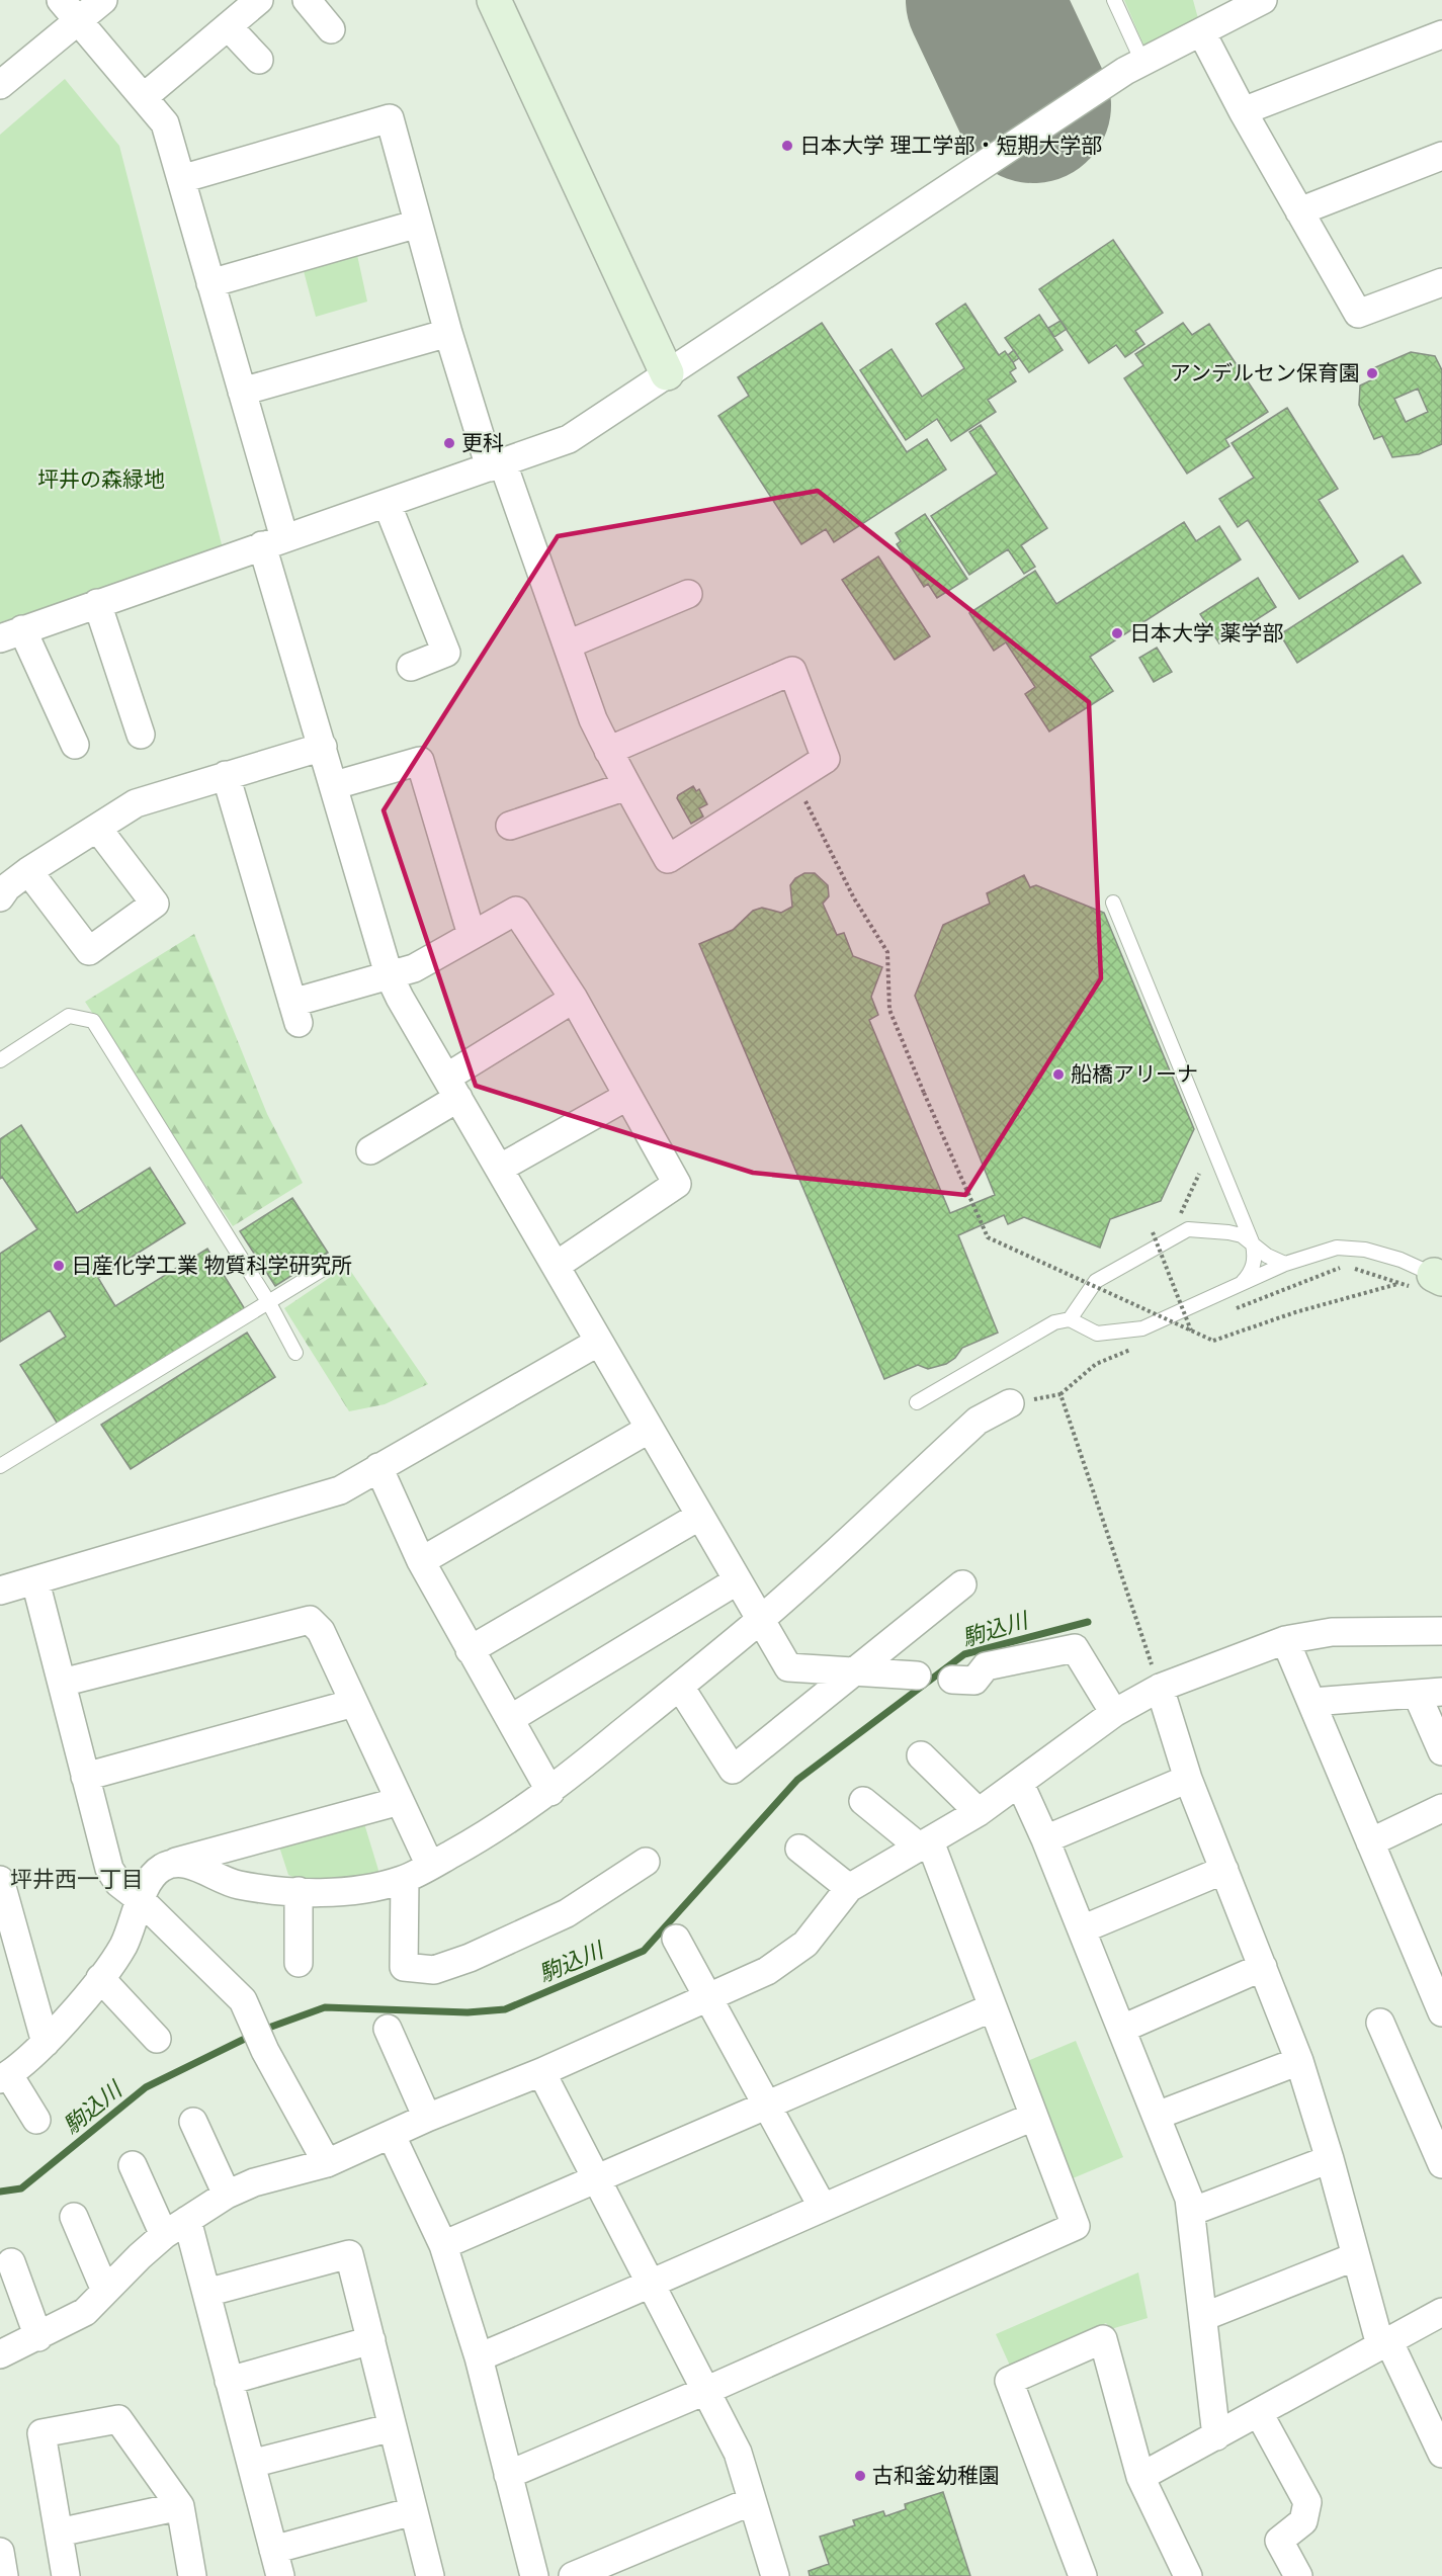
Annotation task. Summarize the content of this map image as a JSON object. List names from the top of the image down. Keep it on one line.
{"districts":["坪井西一丁目"],"water":["駒込川"],"parks":["坪井の森緑地"],"places":["日本大学 理工学部・短期大学部","アンデルセン保育園","更科","日本大学 薬学部","船橋アリーナ","日産化学工業 物質科学研究所","古和釜幼稚園"]}
